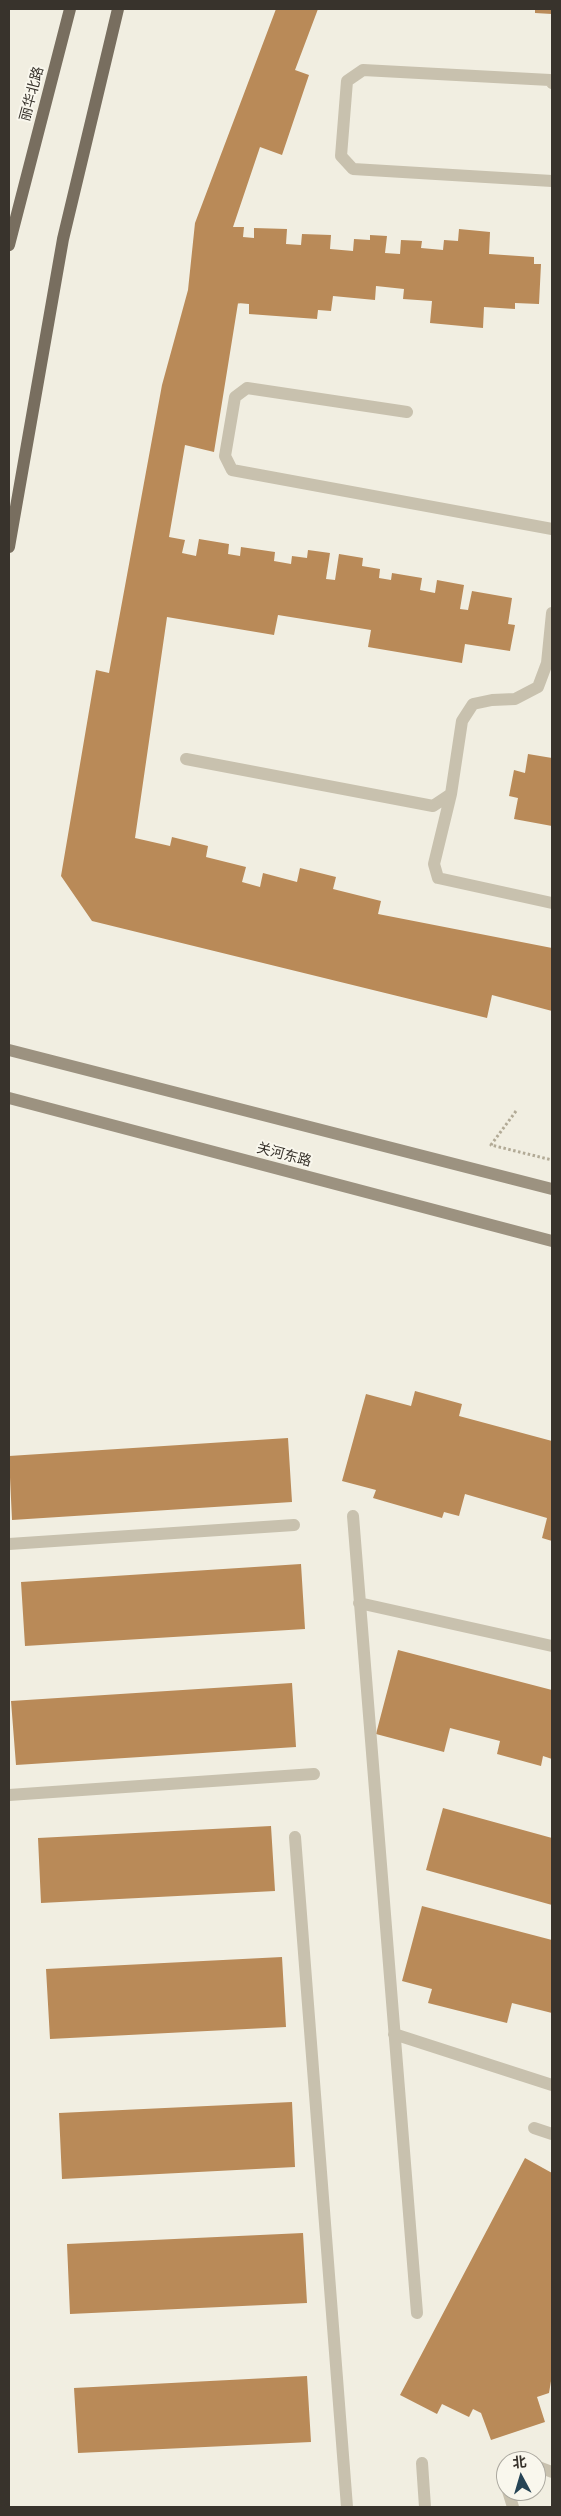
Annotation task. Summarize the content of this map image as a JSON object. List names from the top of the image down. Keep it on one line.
{"streets":{"main road":["丽华北路","关河东路"]},"north":"top"}
